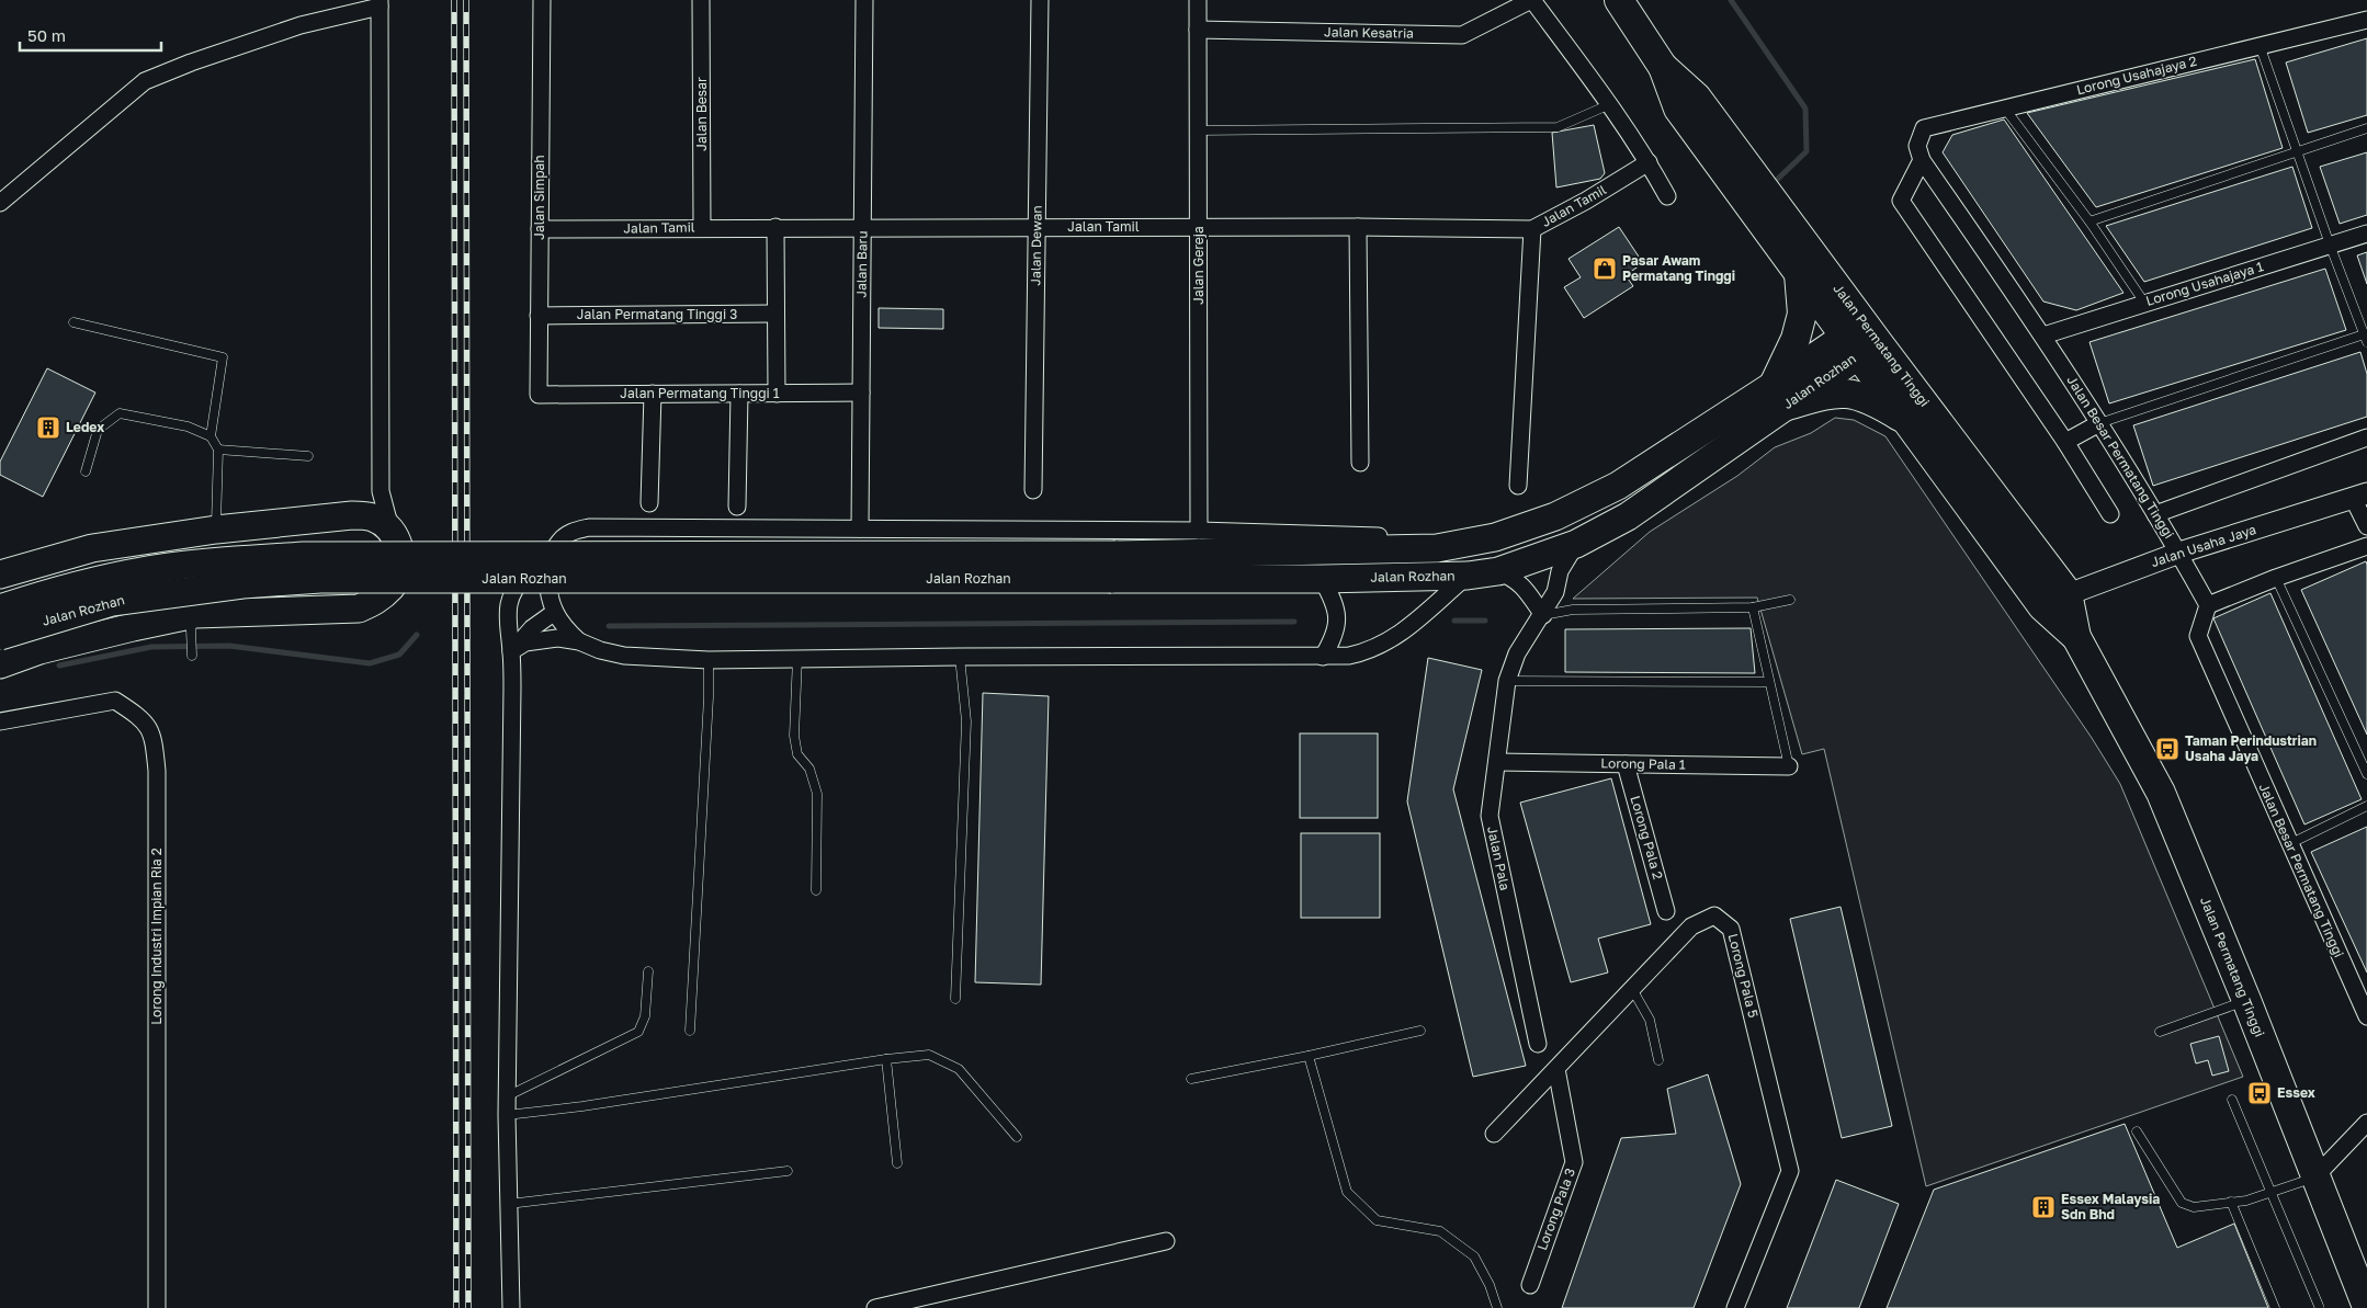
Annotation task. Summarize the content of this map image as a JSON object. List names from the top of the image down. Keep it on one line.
{"streets":{"highway":["Jalan Permatang Tinggi"],"main road":["Jalan Rozhan"],"street":["Jalan Kesatria","Lorong Usahajaya 2","Jalan Besar","Jalan Simpah","Jalan Tamil","Jalan Dewan","Jalan Baru","Jalan Gereja","Lorong Usahajaya 1","Jalan Permatang Tinggi 3","Jalan Permatang Tinggi 1","Jalan Besar Permatang Tinggi","Jalan Usaha Jaya","Lorong Pala 1","Lorong Pala 2","Jalan Pala","Lorong Industri Impian Ria 2","Lorong Pala 5","Lorong Pala 3"]},"crossings":[["Jalan Kesatria","Jalan Gereja"],["Lorong Usahajaya 2","Jalan Besar Permatang Tinggi"],["Jalan Besar","Jalan Tamil"],["Jalan Simpah","Jalan Tamil"],["Jalan Simpah","Jalan Permatang Tinggi 3"],["Jalan Simpah","Jalan Permatang Tinggi 1"],["Jalan Tamil","Jalan Dewan"],["Jalan Tamil","Jalan Baru"],["Jalan Tamil","Jalan Gereja"],["Jalan Baru","Jalan Permatang Tinggi 1"],["Lorong Usahajaya 1","Jalan Besar Permatang Tinggi"],["Jalan Permatang Tinggi","Jalan Rozhan"],["Jalan Permatang Tinggi","Jalan Usaha Jaya"],["Jalan Rozhan","Jalan Pala"],["Jalan Besar Permatang Tinggi","Jalan Usaha Jaya"],["Lorong Pala 1","Lorong Pala 2"],["Lorong Pala 1","Jalan Pala"],["Lorong Pala 5","Lorong Pala 3"]],"places":{"shop":["Pasar Awam Permatang Tinggi"],"building":["Ledex","Essex Malaysia Sdn Bhd"],"bus stop":["Taman Perindustrian Usaha Jaya","Essex"]},"scale_bar":"50 m"}
